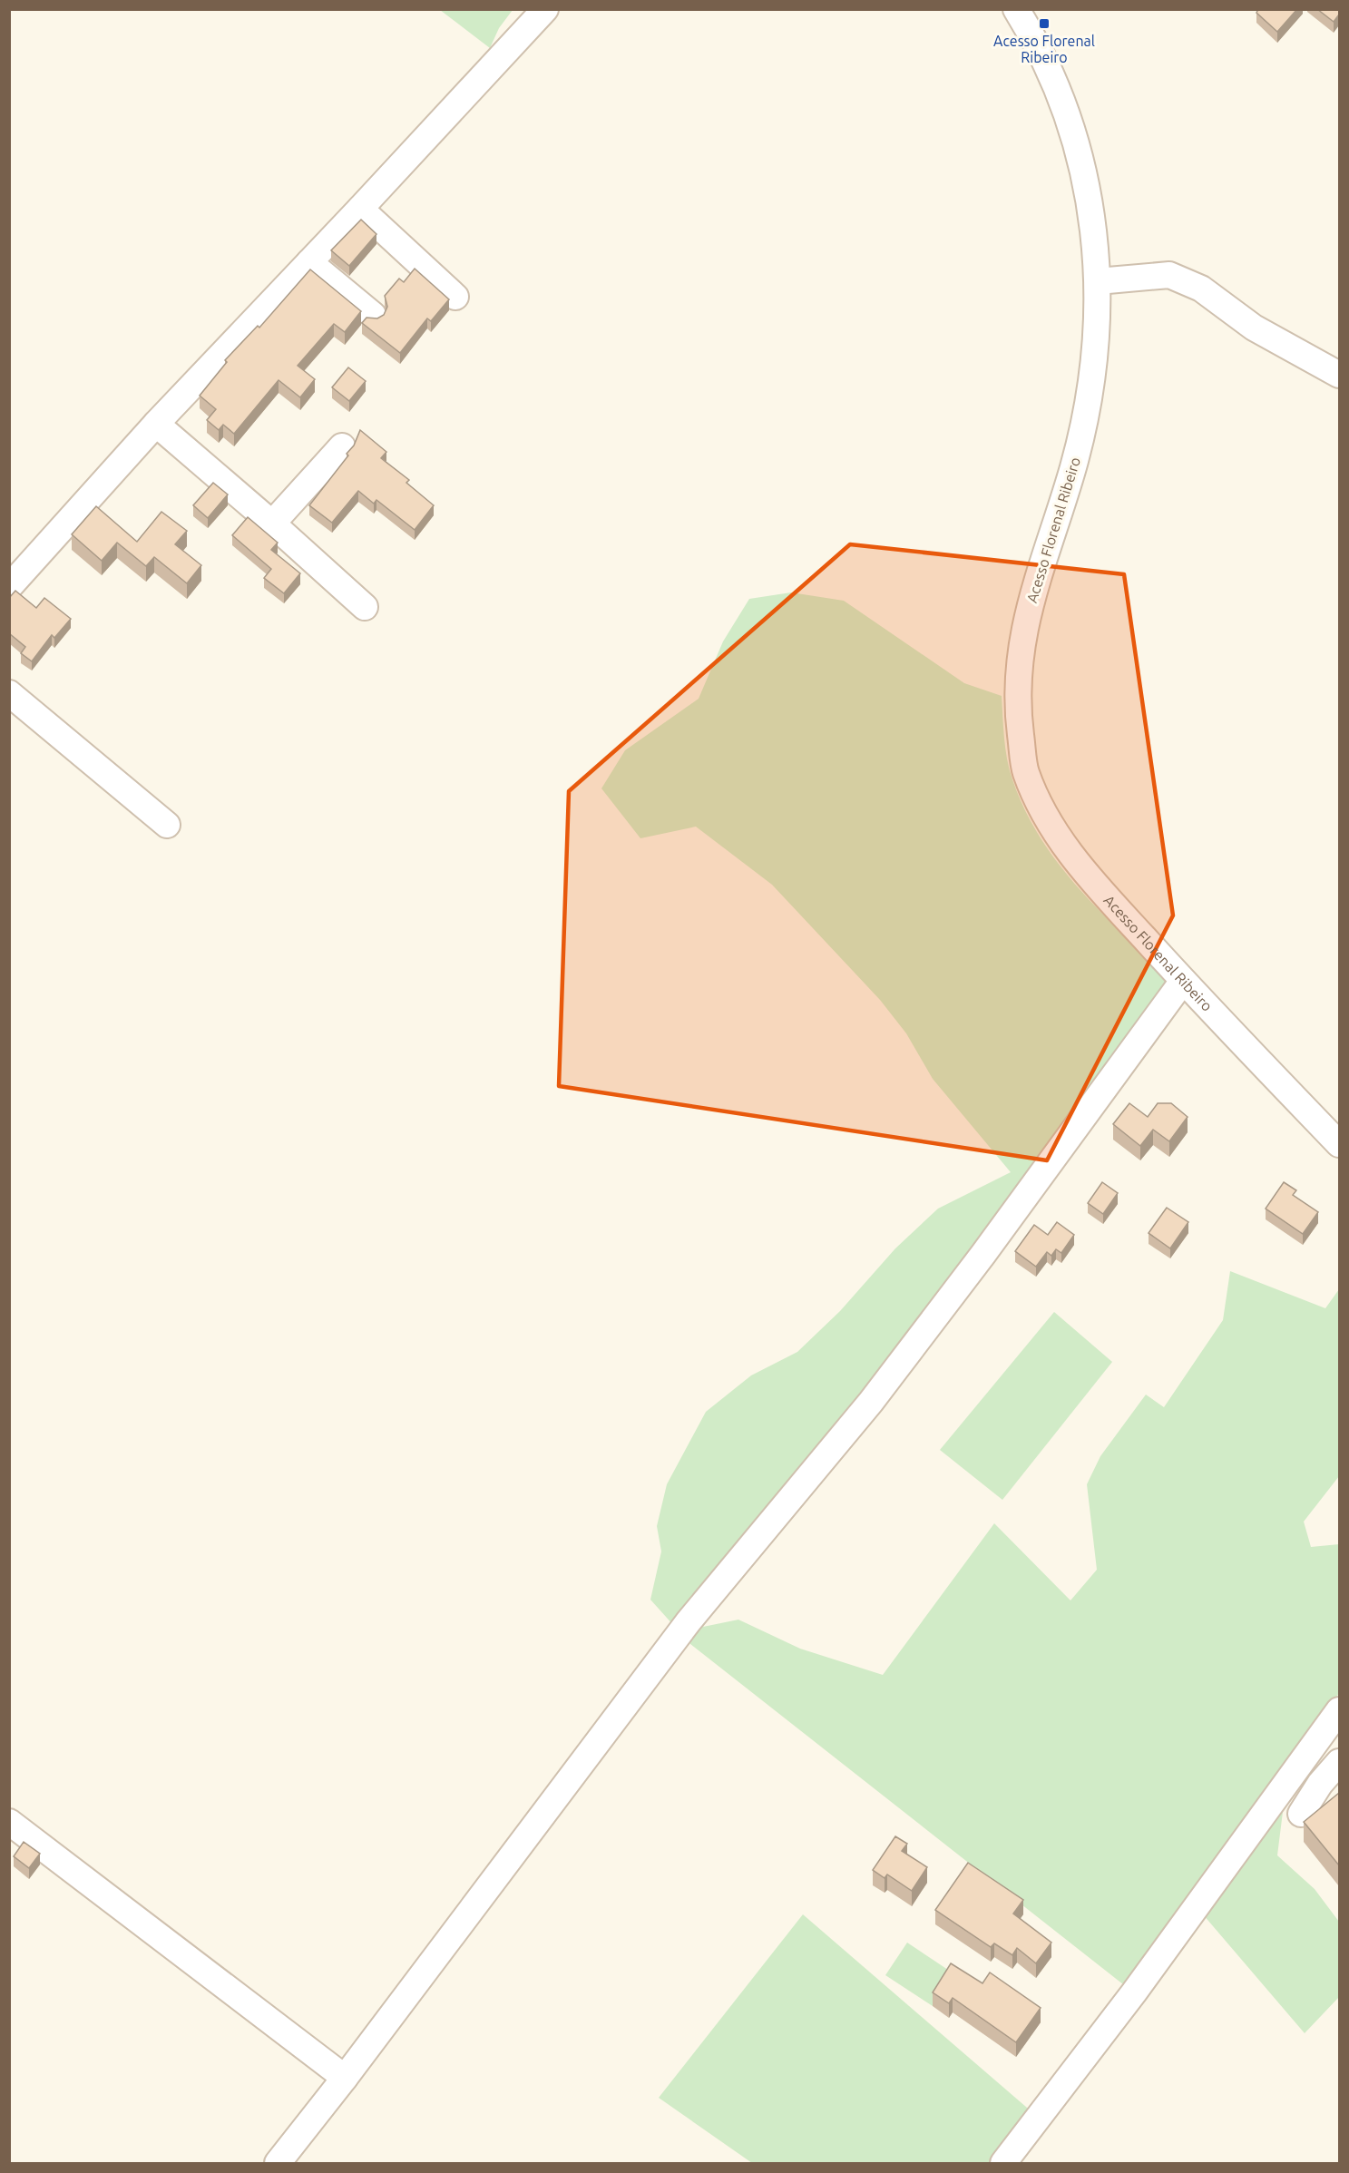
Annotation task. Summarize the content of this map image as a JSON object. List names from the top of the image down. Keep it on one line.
{"streets":{"street":["Acesso Florenal Ribeiro"]},"places":{"transit":["Acesso Florenal Ribeiro"]}}
